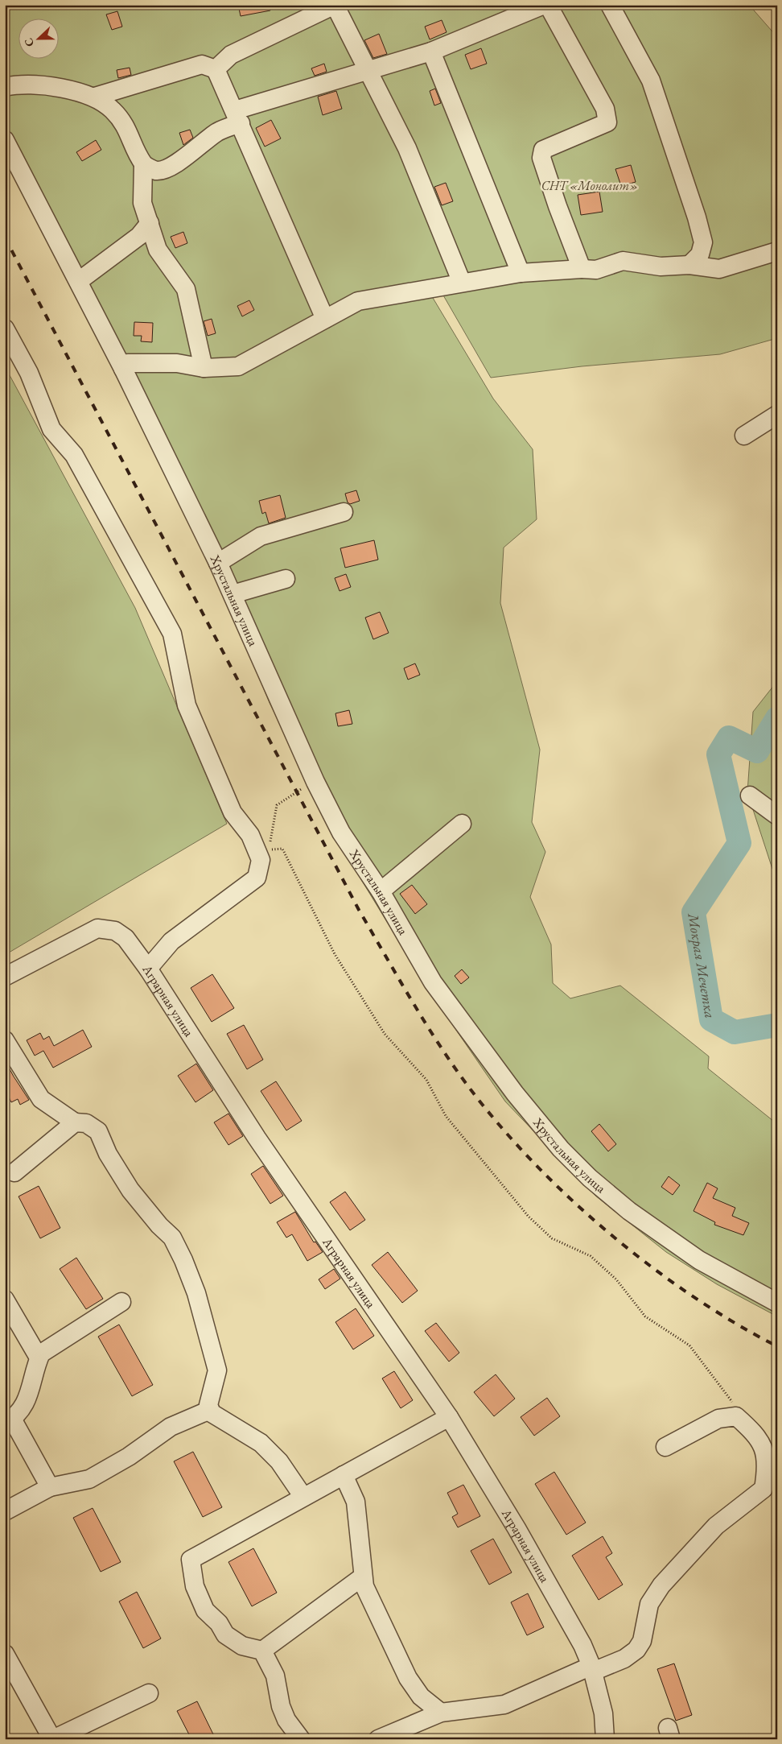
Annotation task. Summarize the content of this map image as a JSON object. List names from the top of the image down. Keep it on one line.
{"streets":{"street":["Хрустальная улица","Аграрная улица"]},"water":["Мокрая Мечетка"],"parks":["СНТ «Монолит»"],"north":"left"}
